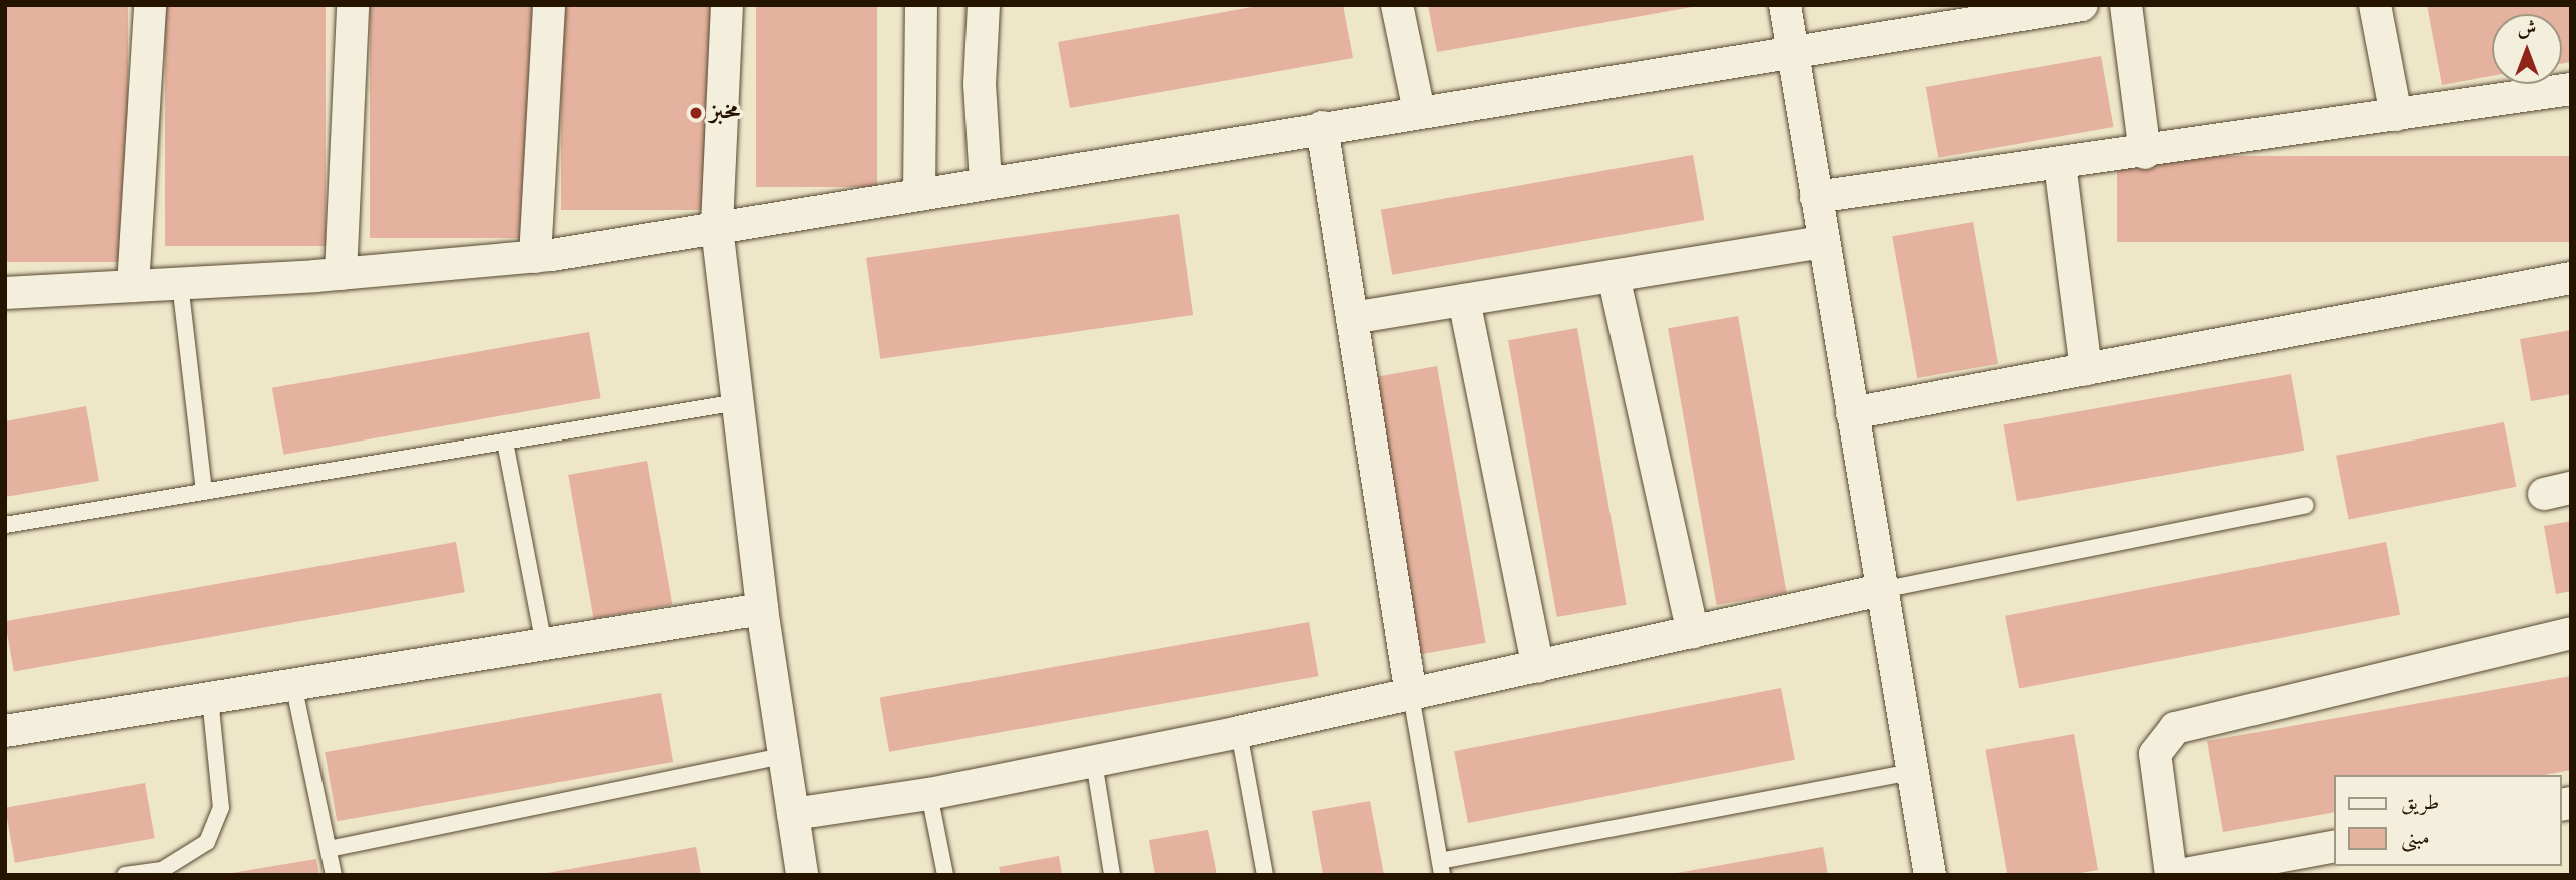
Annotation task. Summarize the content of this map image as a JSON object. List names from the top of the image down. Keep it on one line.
{"places":["مخبز"],"legend":["طريق","مبنى"],"north":"top"}
